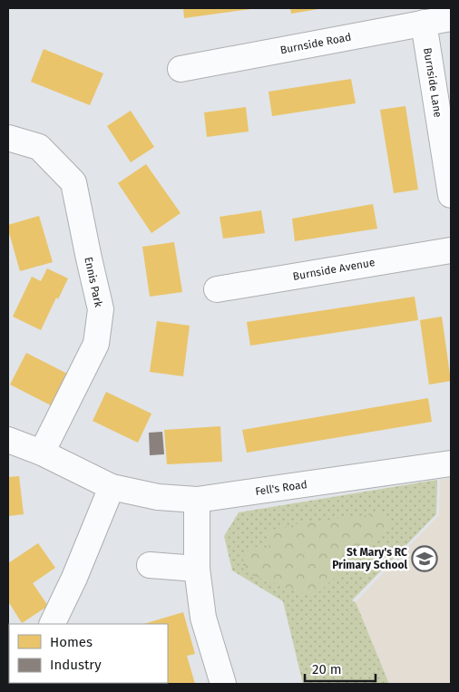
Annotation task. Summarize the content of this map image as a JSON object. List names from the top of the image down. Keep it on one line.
{"streets":{"street":["Burnside Road","Burnside Lane","Burnside Avenue","Ennis Park","Fell's Road"]},"crossings":[["Burnside Road","Burnside Lane"]],"places":{"school or university":["St Mary's RC Primary School"]},"legend":["Homes","Industry"],"scale_bar":"20 m"}
